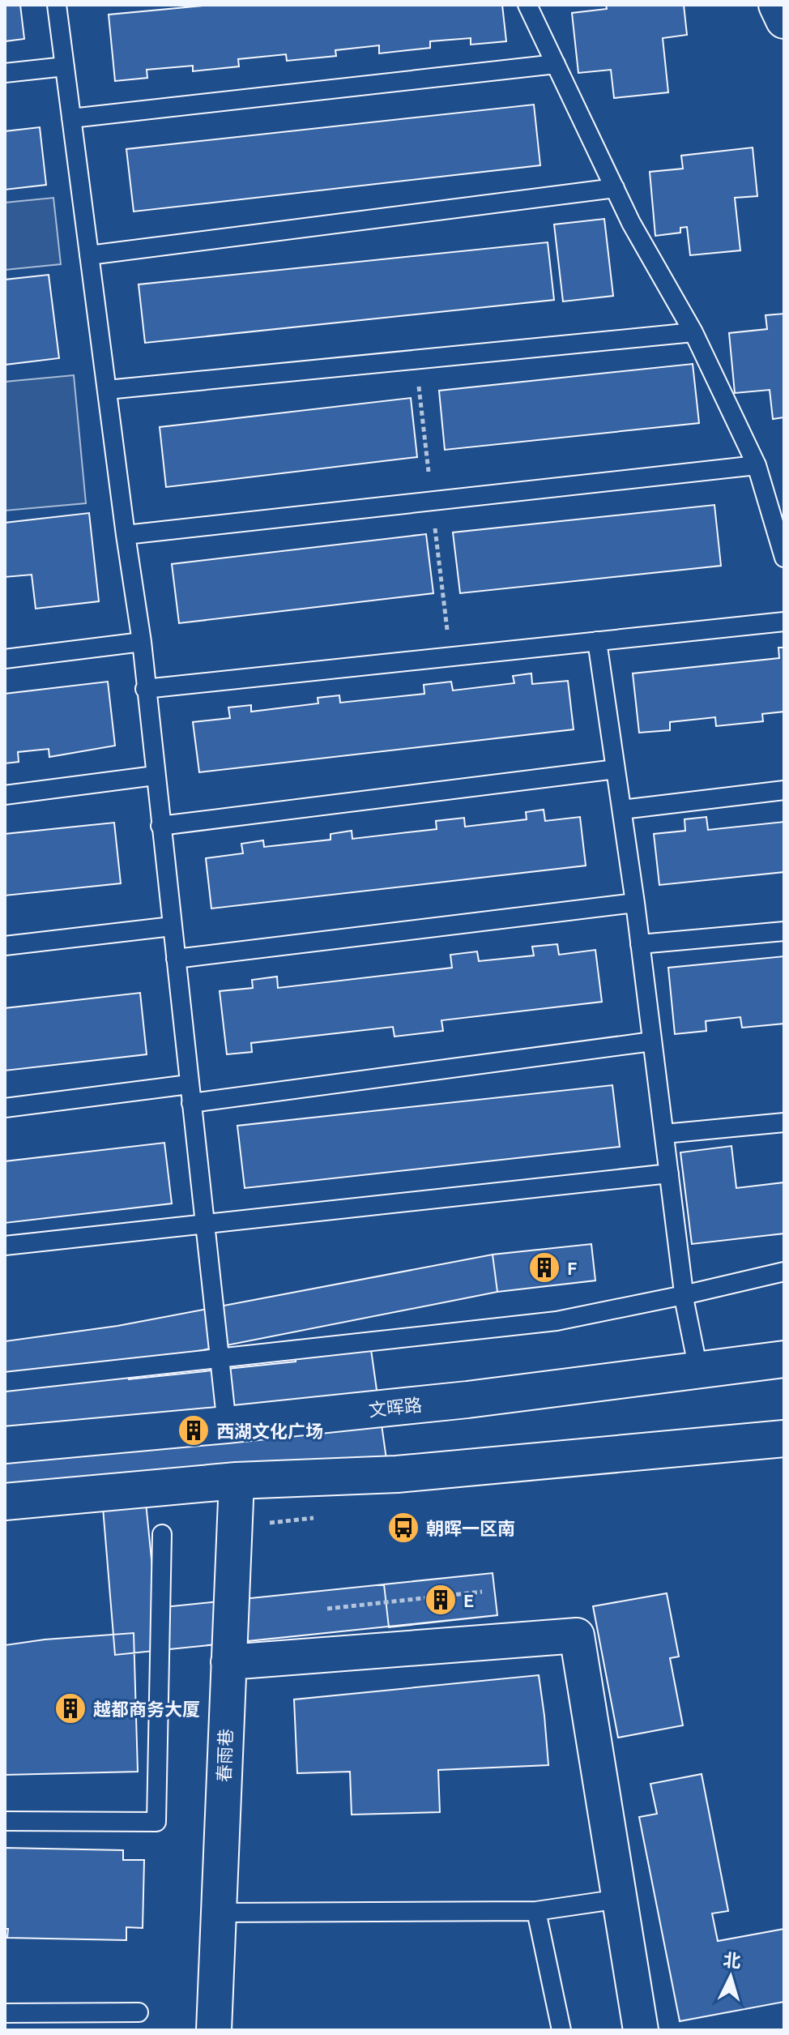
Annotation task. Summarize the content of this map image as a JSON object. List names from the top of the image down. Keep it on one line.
{"streets":{"main road":["文晖路"],"street":["春雨巷"]},"places":{"building":["F","西湖文化广场","E","越都商务大厦"],"bus stop":["朝晖一区南"]},"north":"top"}
